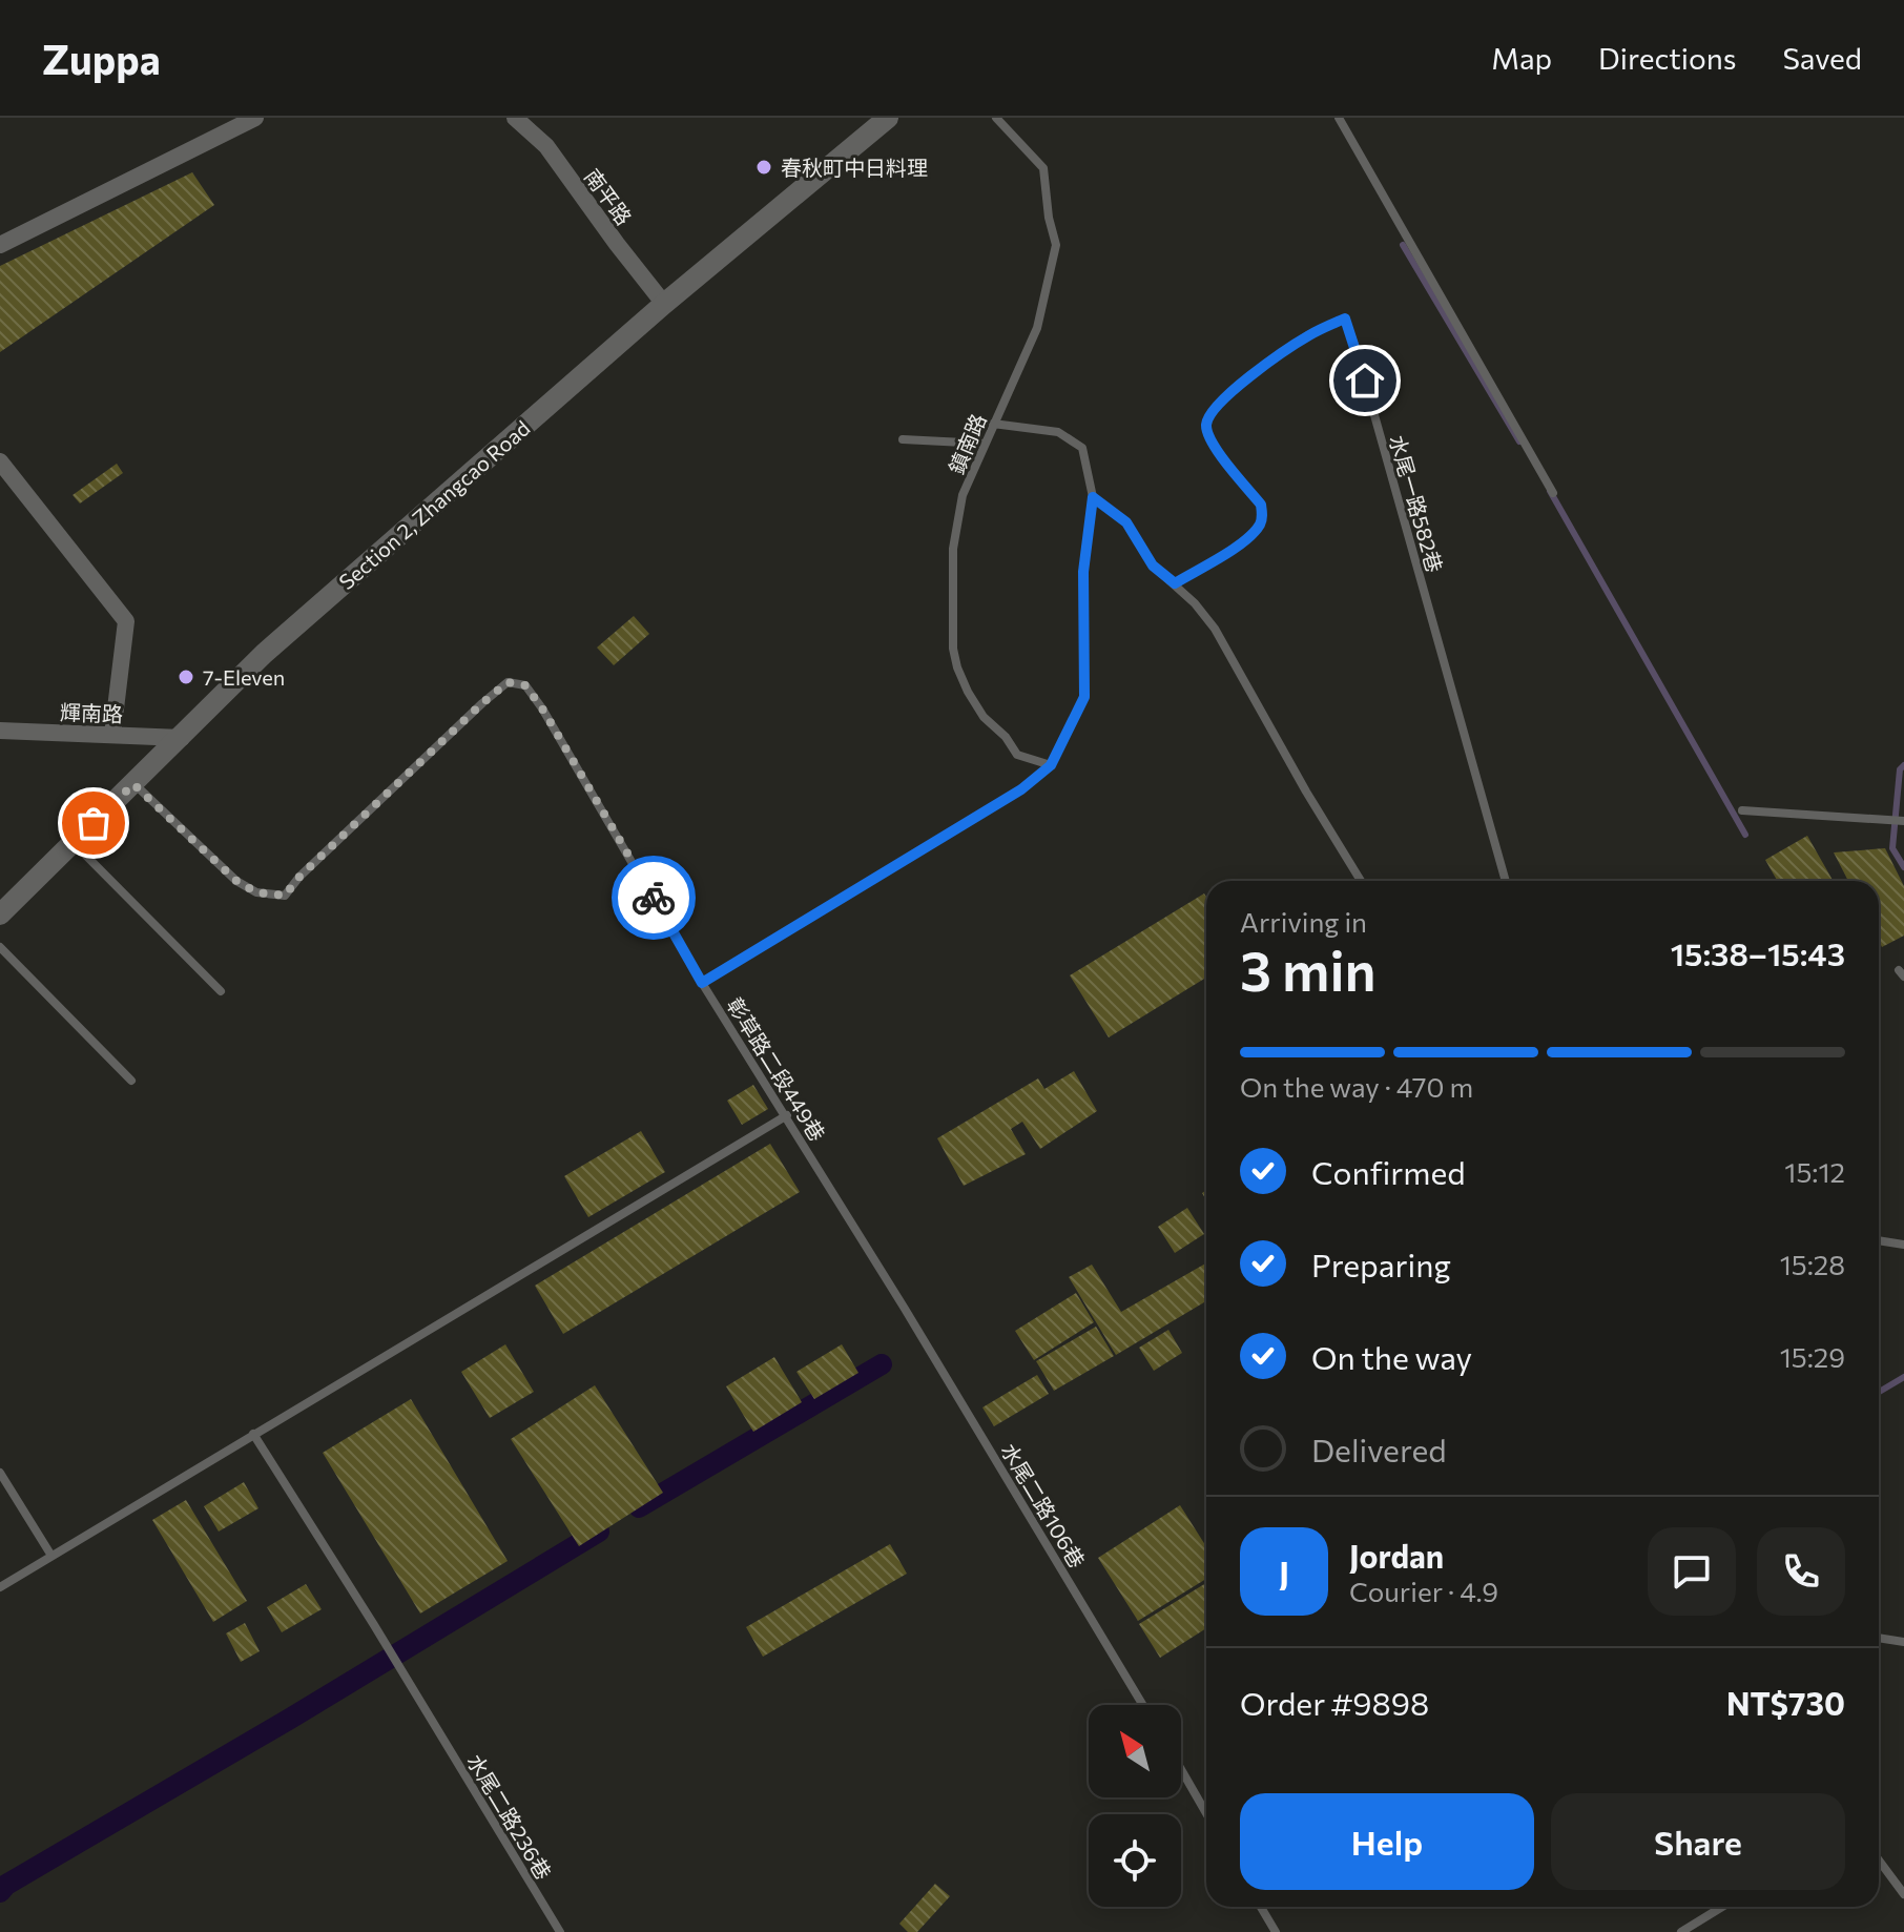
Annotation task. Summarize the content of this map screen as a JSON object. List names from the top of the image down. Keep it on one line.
{"streets":{"street":["南平路","Section 2, Zhangcao Road","輝南路"],"lane":["鎮南路","水尾一路582巷","彰草路二段449巷","水尾二路106巷","水尾二路236巷"]},"crossings":[["南平路","Section 2, Zhangcao Road"],["Section 2, Zhangcao Road","輝南路"],["Section 2, Zhangcao Road","彰草路二段449巷"],["彰草路二段449巷","水尾二路106巷"]],"places":["春秋町中日料理","7-Eleven"],"north":"top left","page":{"header":"Zuppa","nav":["Map","Directions","Saved"],"heading":["3 min","Arriving in","15:38–15:43"],"panel":["Jordan","Courier · 4.9","Order #9898","NT$730"],"bar":"On the way · 470 m","list":[["Confirmed","15:12"],["Preparing","15:28"],["On the way","15:29"],"Delivered"],"round":"J","buttons":["Help","Share"]}}
